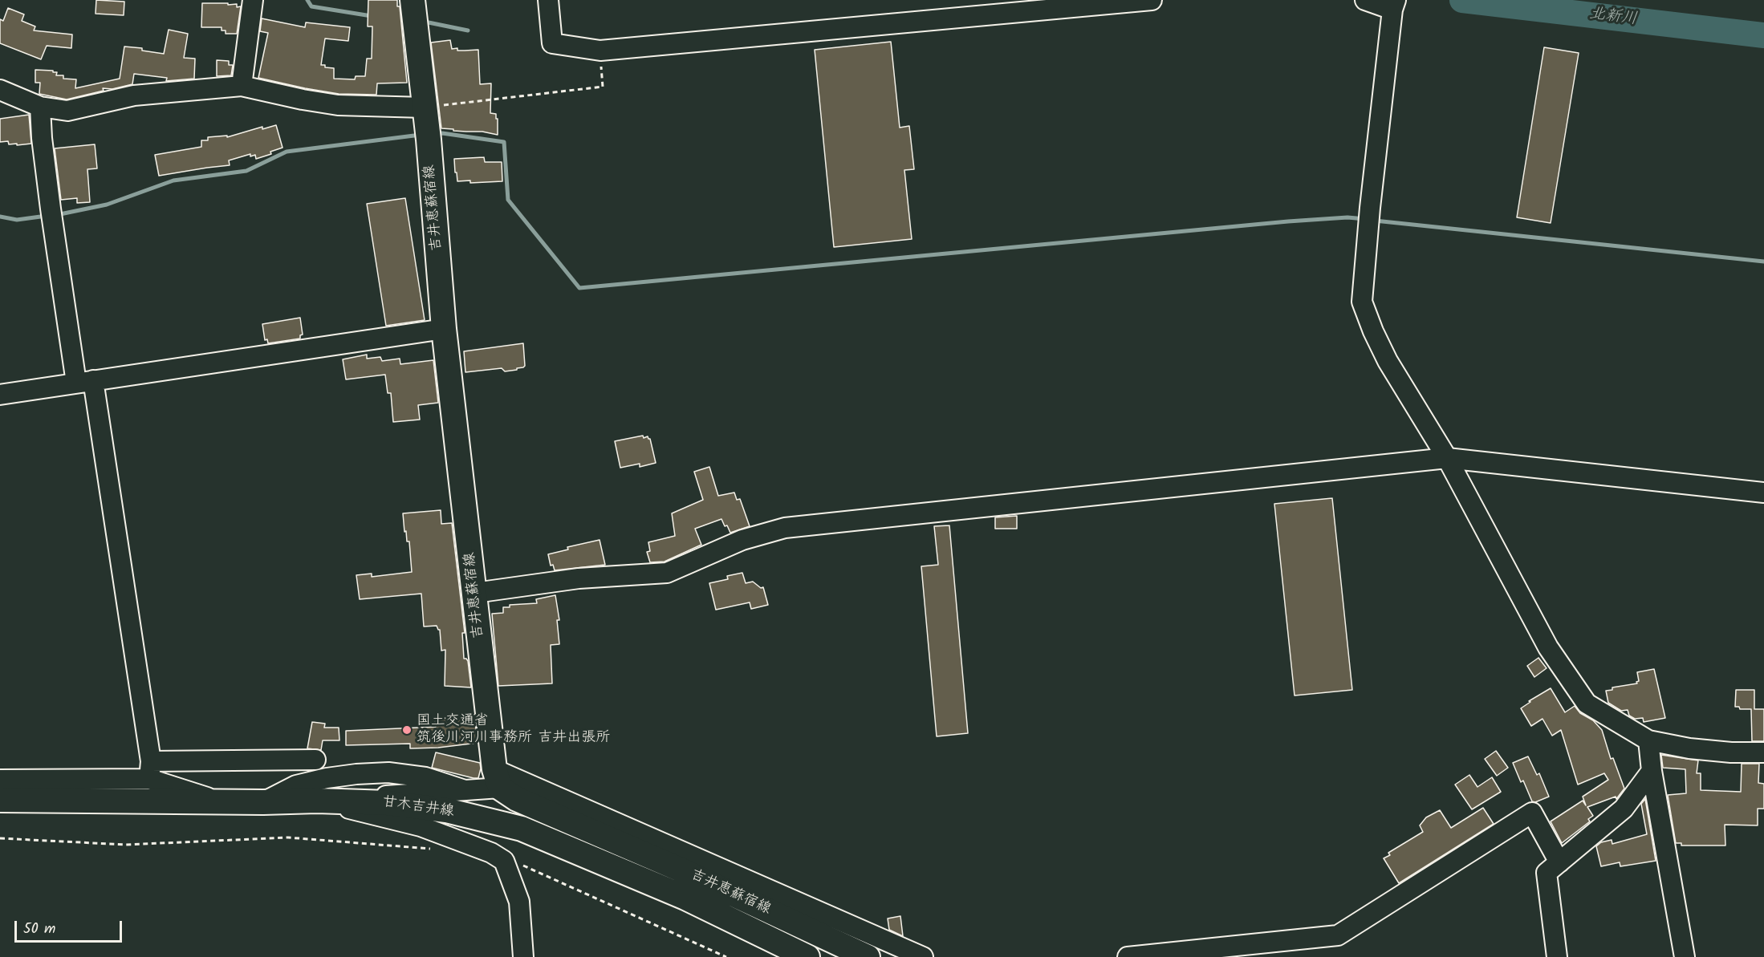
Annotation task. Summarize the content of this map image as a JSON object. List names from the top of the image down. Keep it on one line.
{"streets":{"main road":["吉井恵蘇宿線","甘木吉井線"]},"water":["北新川"],"places":["国土交通省 筑後川河川事務所 吉井出張所"],"scale_bar":"50 m"}
